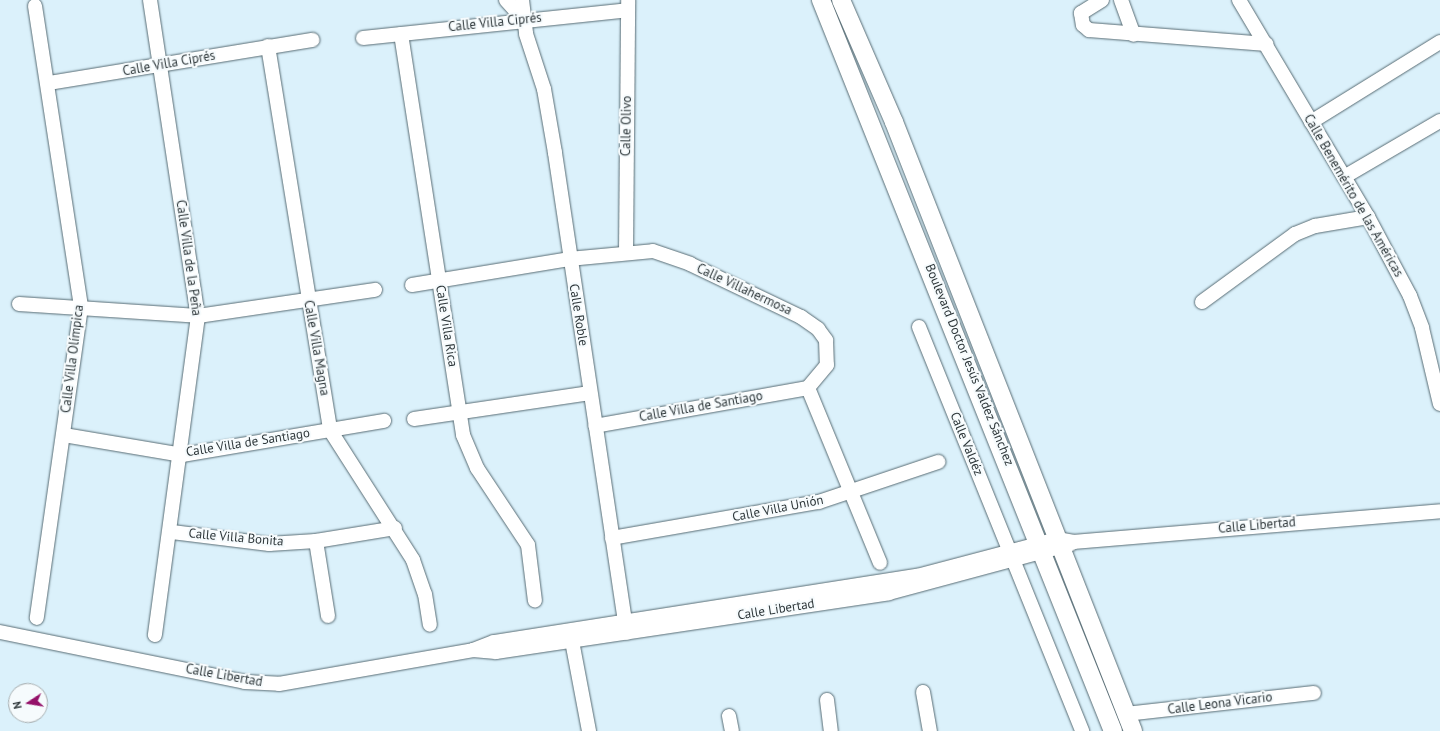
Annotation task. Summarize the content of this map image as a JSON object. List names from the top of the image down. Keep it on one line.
{"streets":{"main road":["Boulevard Doctor Jesús Valdez Sánchez"],"street":["Calle Villa Ciprés","Calle Olivo","Calle Benemérito de las Américas","Calle Villa de la Peña","Calle Villahermosa","Calle Roble","Calle Villa Rica","Calle Villa Magna","Calle Villa Olímpica","Calle Villa de Santiago","Calle Valdéz","Calle Villa Unión","Calle Libertad","Calle Villa Bonita","Calle Leona Vicario"]},"crossings":[["Calle Villa Ciprés","Calle Olivo"],["Calle Villa Ciprés","Calle Villa de la Peña"],["Calle Villa Ciprés","Calle Roble"],["Calle Villa Ciprés","Calle Villa Rica"],["Calle Villa Ciprés","Calle Villa Magna"],["Calle Villa Ciprés","Calle Villa Olímpica"],["Calle Olivo","Calle Villahermosa"],["Calle Villa de la Peña","Calle Villa de Santiago"],["Calle Villa de la Peña","Calle Villa Bonita"],["Calle Villahermosa","Calle Roble"],["Calle Villahermosa","Calle Villa Rica"],["Calle Villahermosa","Calle Villa de Santiago"],["Calle Roble","Calle Villa de Santiago"],["Calle Roble","Calle Villa Unión"],["Calle Roble","Calle Libertad"],["Calle Villa Magna","Calle Villa de Santiago"],["Calle Villa Magna","Calle Villa Bonita"],["Calle Villa Olímpica","Calle Villa de Santiago"],["Boulevard Doctor Jesús Valdez Sánchez","Calle Libertad"],["Boulevard Doctor Jesús Valdez Sánchez","Calle Leona Vicario"],["Calle Valdéz","Calle Libertad"]],"north":"left"}
